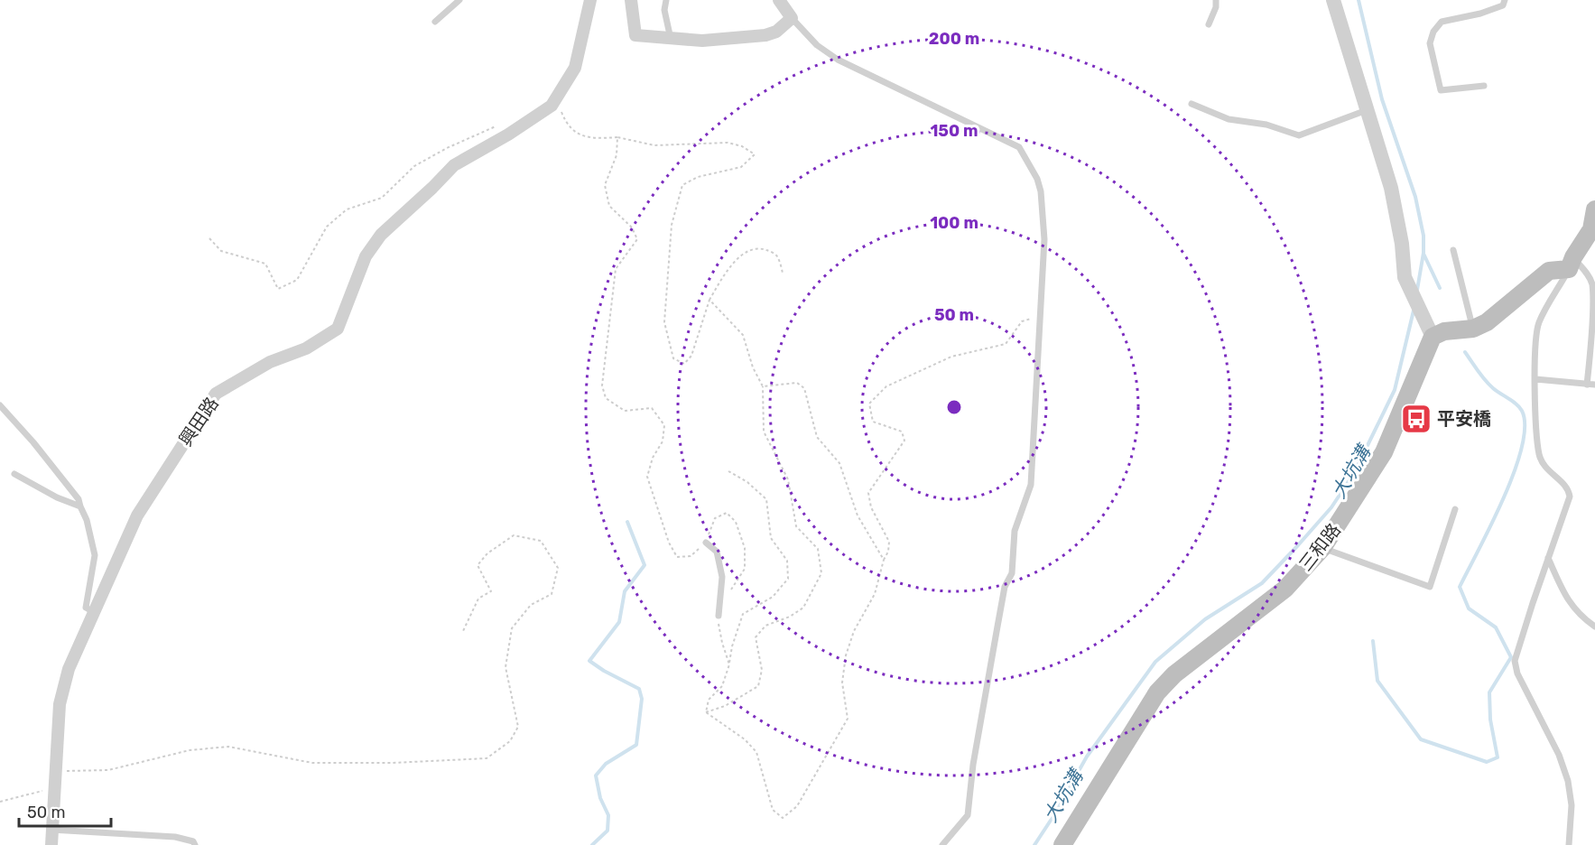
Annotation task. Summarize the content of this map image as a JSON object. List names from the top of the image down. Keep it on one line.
{"streets":{"main road":["三和路"],"street":["興田路"]},"water":["大坑溝"],"places":{"bus stop":["平安橋"]},"scale_bar":"50 m","rings":["200 m","150 m","100 m","50 m"]}
